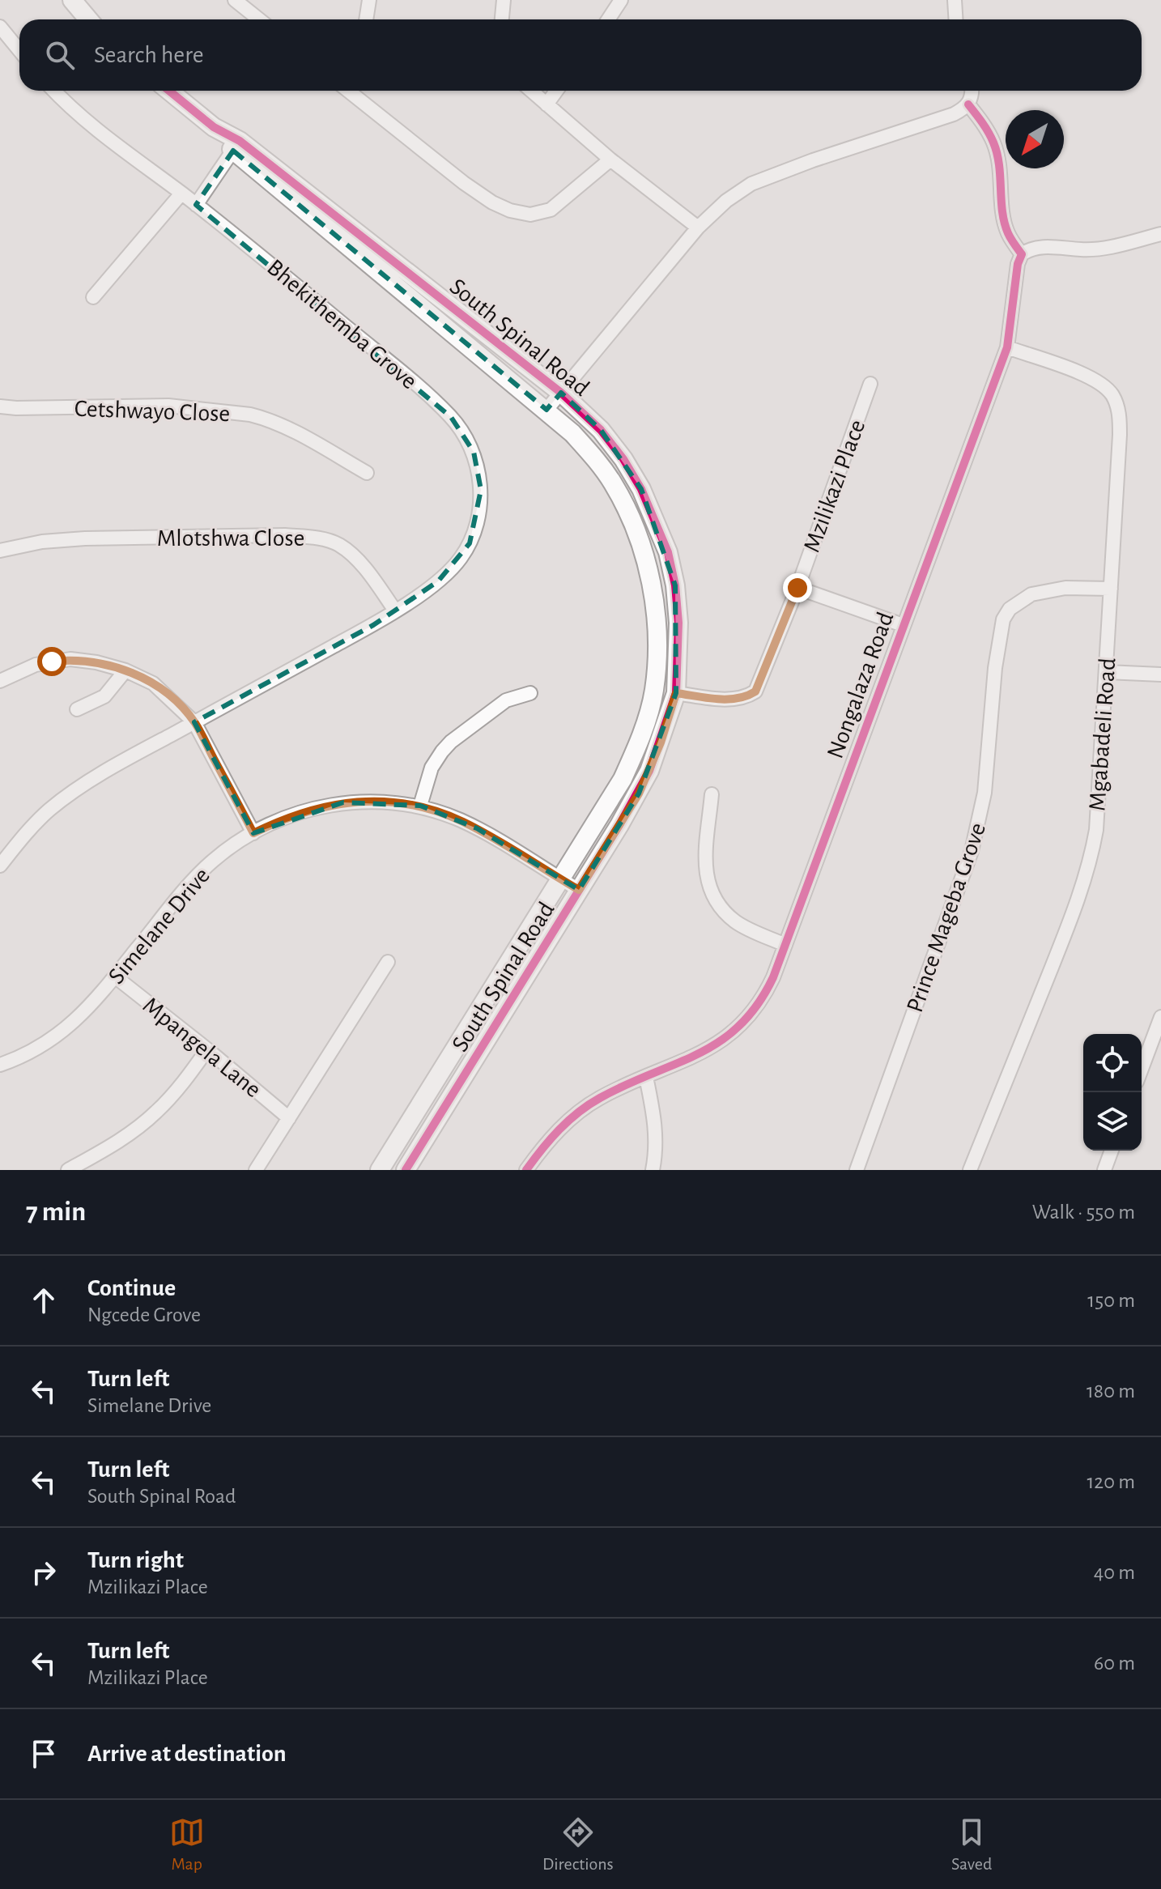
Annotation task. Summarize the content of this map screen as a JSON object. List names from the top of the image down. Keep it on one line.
{"streets":{"street":["Bhekithemba Grove","South Spinal Road","Cetshwayo Close","Mzilikazi Place","Mlotshwa Close","Nongalaza Road","Mgabadeli Road","Prince Mageba Grove","Simelane Drive","Mpangela Lane"]},"crossings":[["Bhekithemba Grove","Mlotshwa Close"],["South Spinal Road","Mzilikazi Place"],["South Spinal Road","Simelane Drive"],["Nongalaza Road","Mgabadeli Road"],["Mgabadeli Road","Prince Mageba Grove"],["Simelane Drive","Mpangela Lane"]],"north":"bottom left","page":{"search":"Search here","heading":["7 min","Walk · 550 m"],"list":[["Continue","Ngcede Grove","150 m"],["Turn left","Simelane Drive","180 m"],["Turn left","South Spinal Road","120 m"],["Turn right","Mzilikazi Place","40 m"],["Turn left","Mzilikazi Place","60 m"],"Arrive at destination"],"nav":["Map","Directions","Saved"]}}
